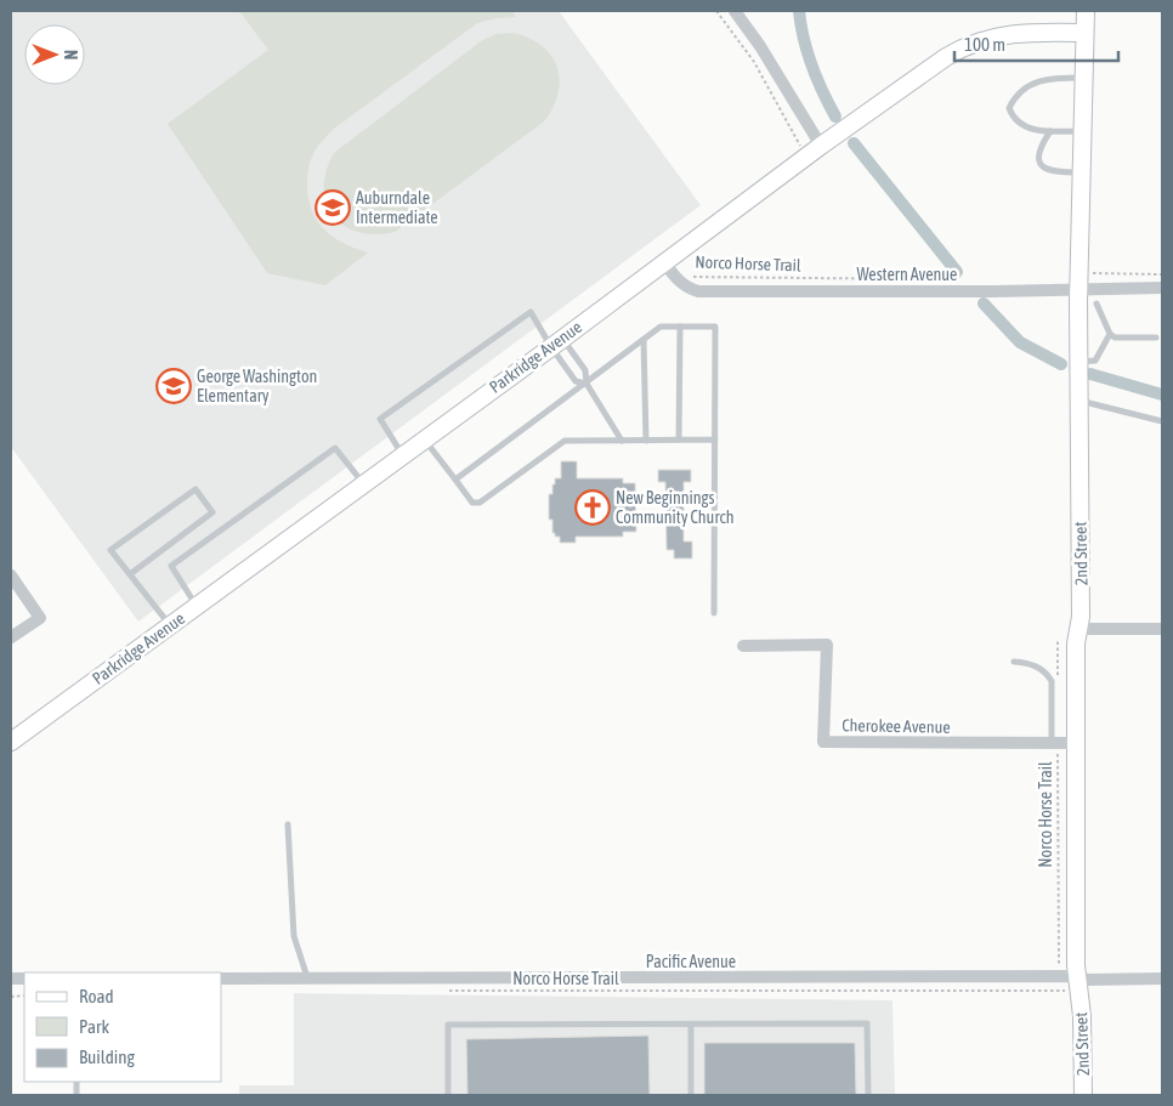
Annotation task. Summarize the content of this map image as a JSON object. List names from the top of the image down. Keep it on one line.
{"streets":{"street":["Western Avenue","Parkridge Avenue","2nd Street","Cherokee Avenue","Pacific Avenue"],"path":["Norco Horse Trail"]},"crossings":[["Norco Horse Trail","2nd Street"],["Norco Horse Trail","Cherokee Avenue"],["Norco Horse Trail","Pacific Avenue"],["Western Avenue","Parkridge Avenue"],["Western Avenue","2nd Street"],["Parkridge Avenue","2nd Street"],["2nd Street","Cherokee Avenue"],["2nd Street","Pacific Avenue"]],"places":{"school or university":["Auburndale Intermediate","George Washington Elementary"],"church":["New Beginnings Community Church"]},"legend":["Road","Park","Building"],"scale_bar":"100 m","north":"right"}
